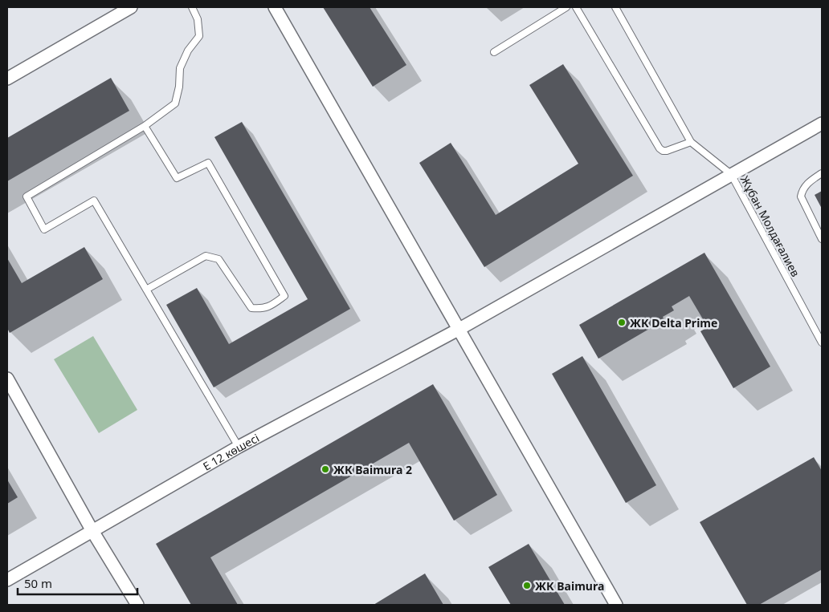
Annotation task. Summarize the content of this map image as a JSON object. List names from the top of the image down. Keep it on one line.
{"streets":{"street":["Е 12 көшесі"],"lane":["Жұбан Молдағалиев"]},"crossings":[["Жұбан Молдағалиев","Е 12 көшесі"]],"places":["ЖК Delta Prime","ЖК Baimura 2","ЖК Baimura"],"scale_bar":"50 m"}
